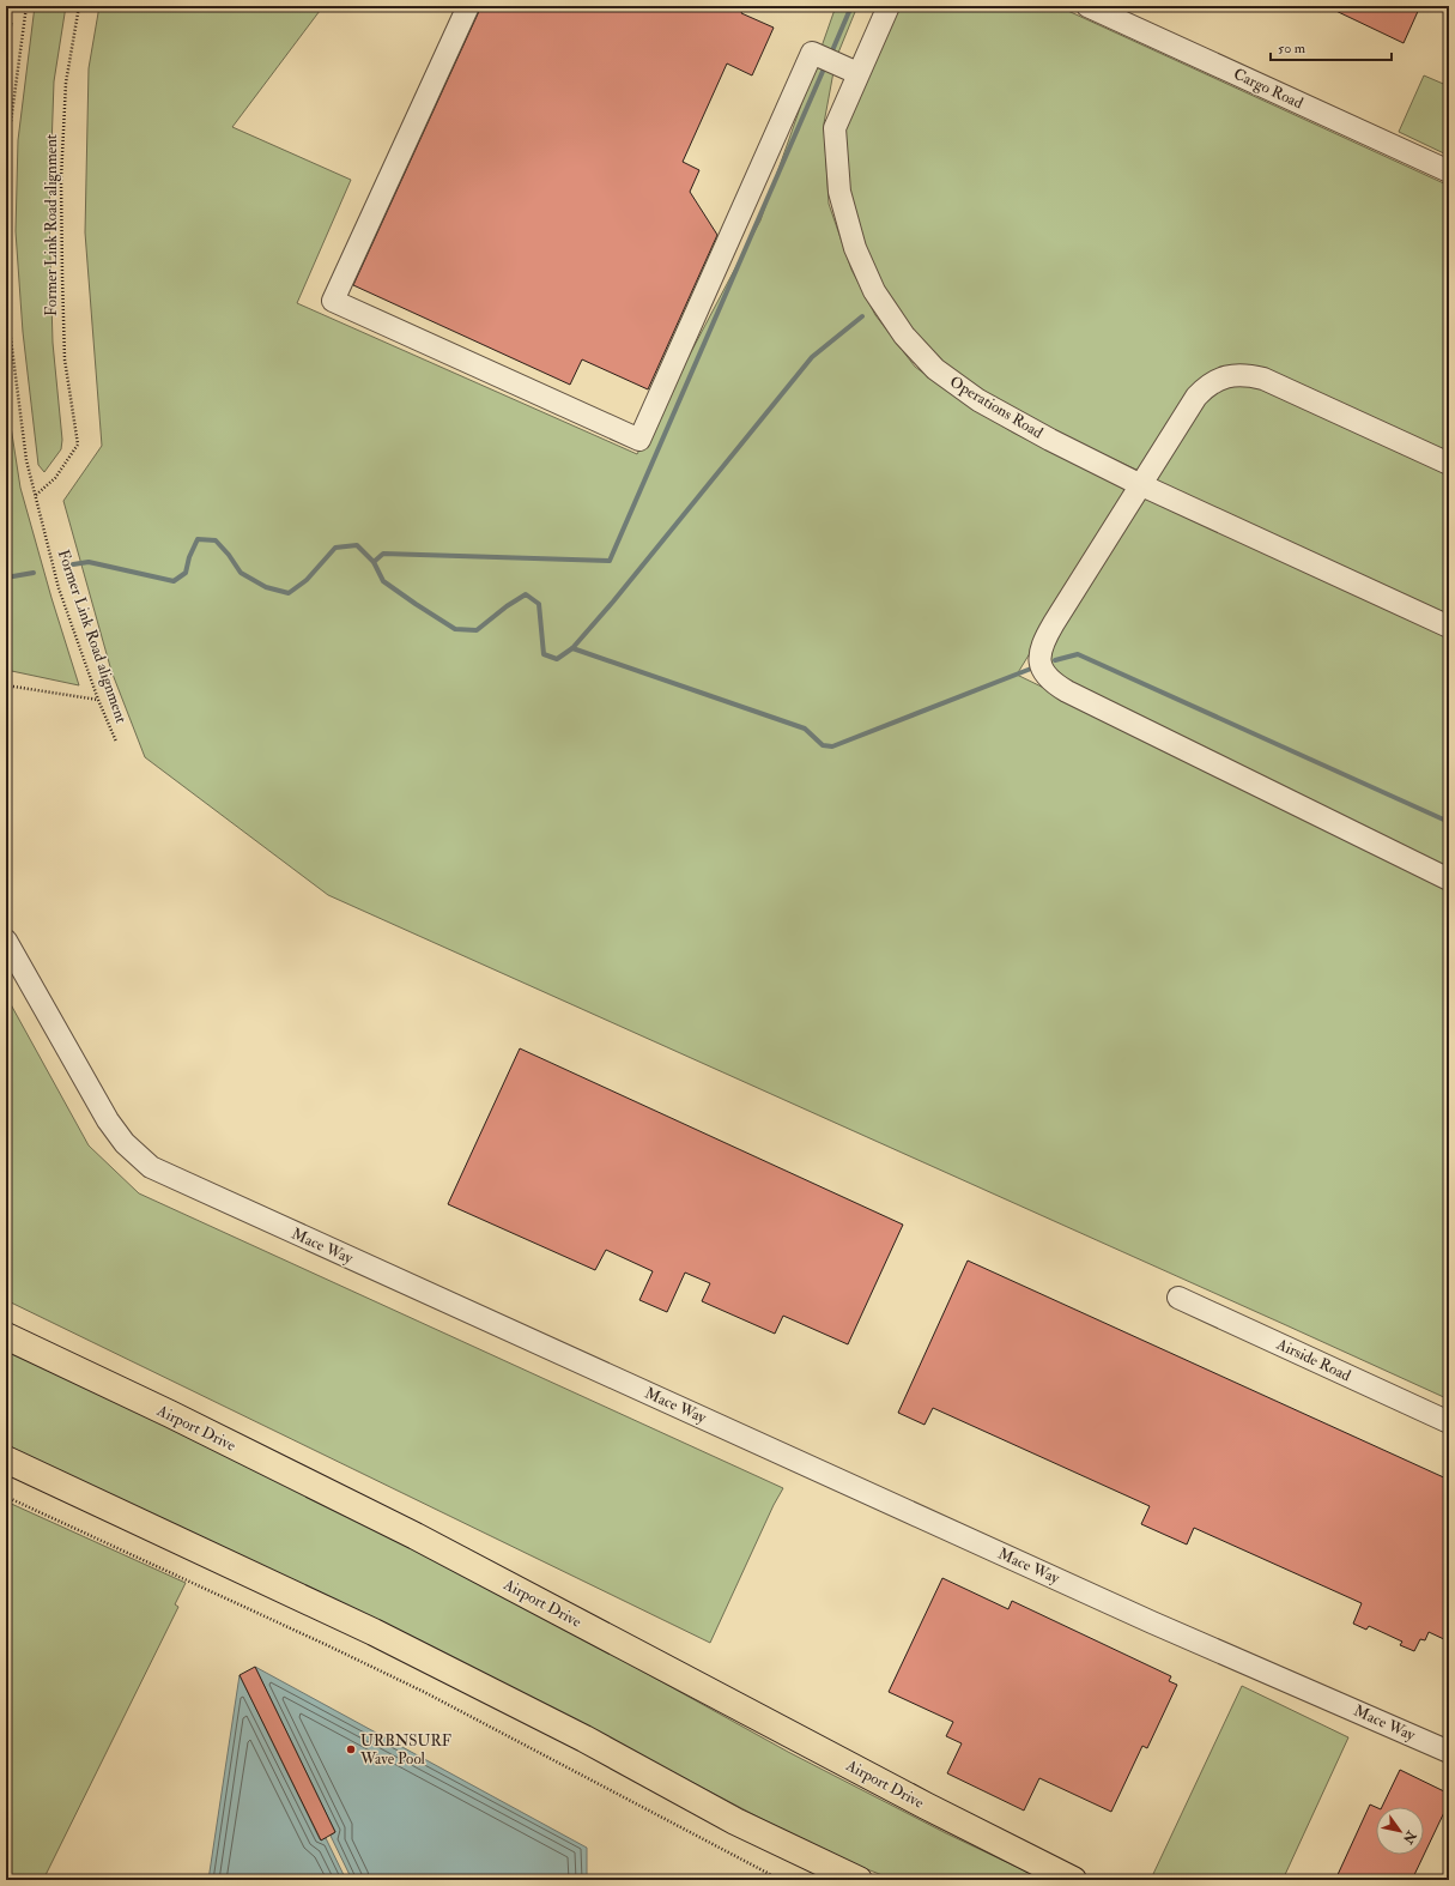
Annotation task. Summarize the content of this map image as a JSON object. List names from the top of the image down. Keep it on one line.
{"streets":{"main road":["Airport Drive"],"street":["Cargo Road","Operations Road","Mace Way","Airside Road"],"path":["Former Link Road alignment"]},"places":["URBNSURF Wave Pool"],"scale_bar":"50 m","north":"bottom right"}
